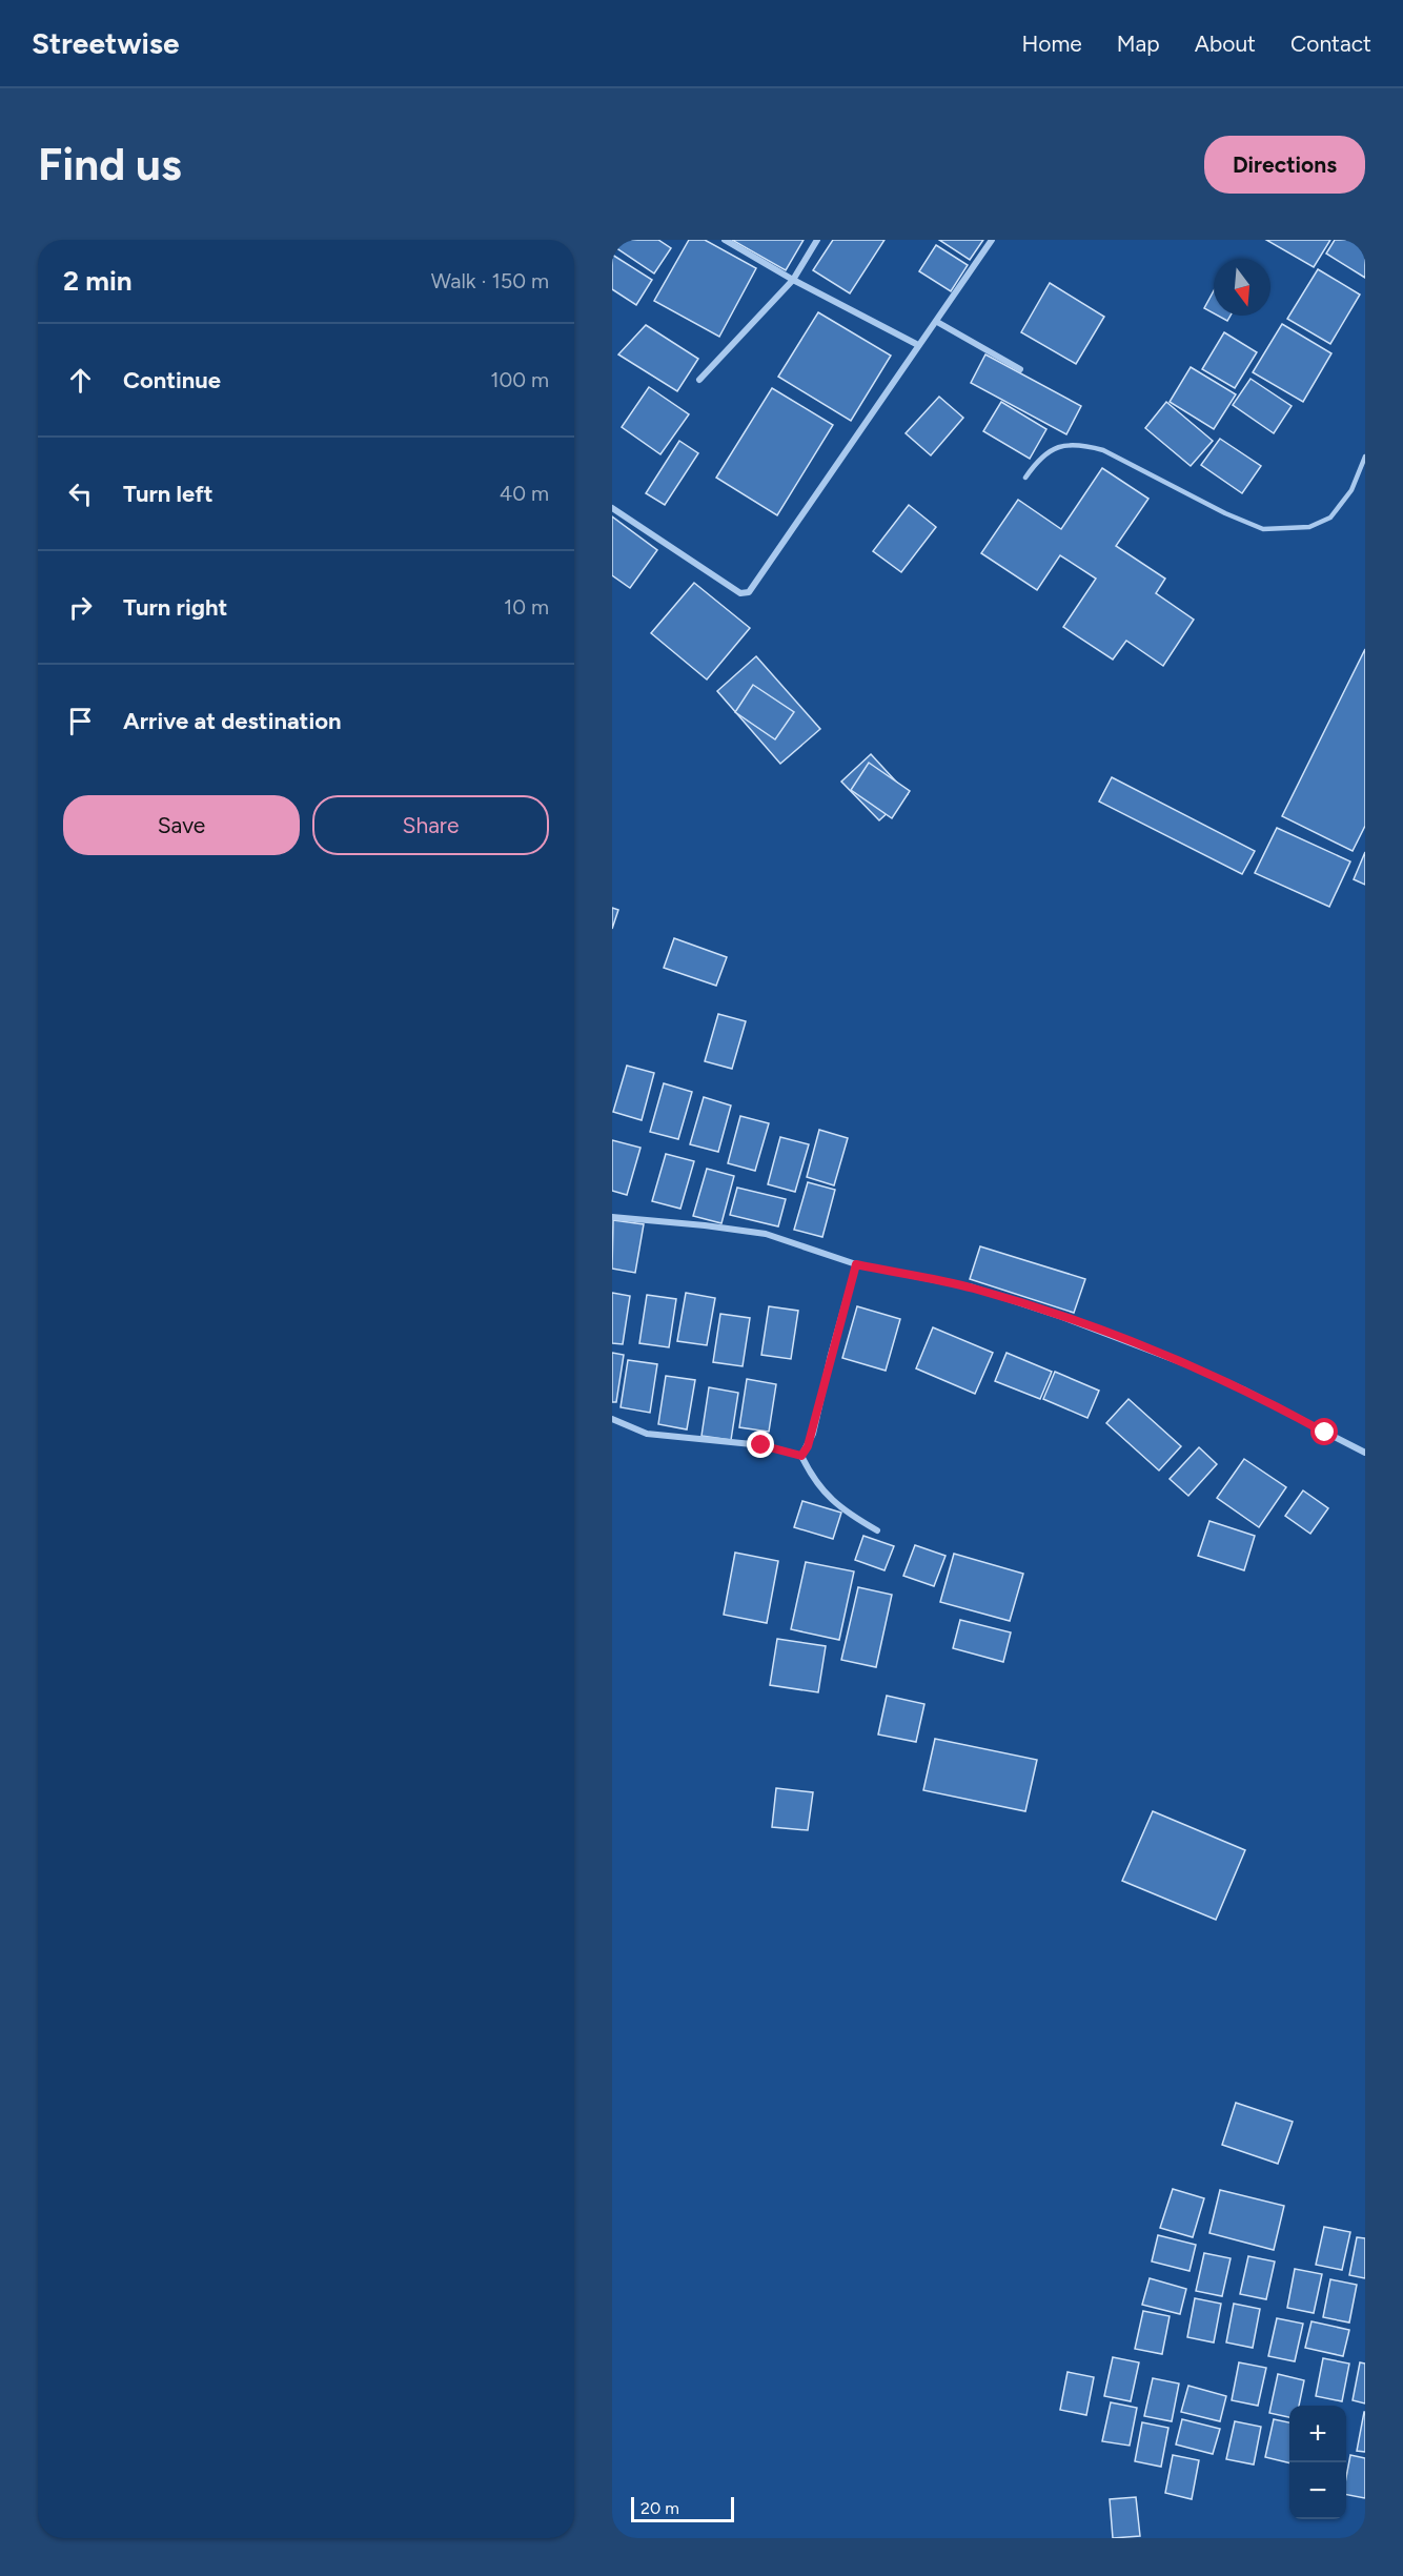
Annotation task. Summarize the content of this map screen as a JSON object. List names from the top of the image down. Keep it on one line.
{"scale_bar":"20 m","north":"bottom","page":{"header":"Streetwise","nav":["Home","Map","About","Contact"],"buttons":["Directions",["Save","Share"]],"title":"Find us","heading":["2 min","Walk · 150 m"],"list":[["Continue","100 m"],["Turn left","40 m"],["Turn right","10 m"],"Arrive at destination"],"map_buttons":["+","−"],"scale":"20 m"}}
